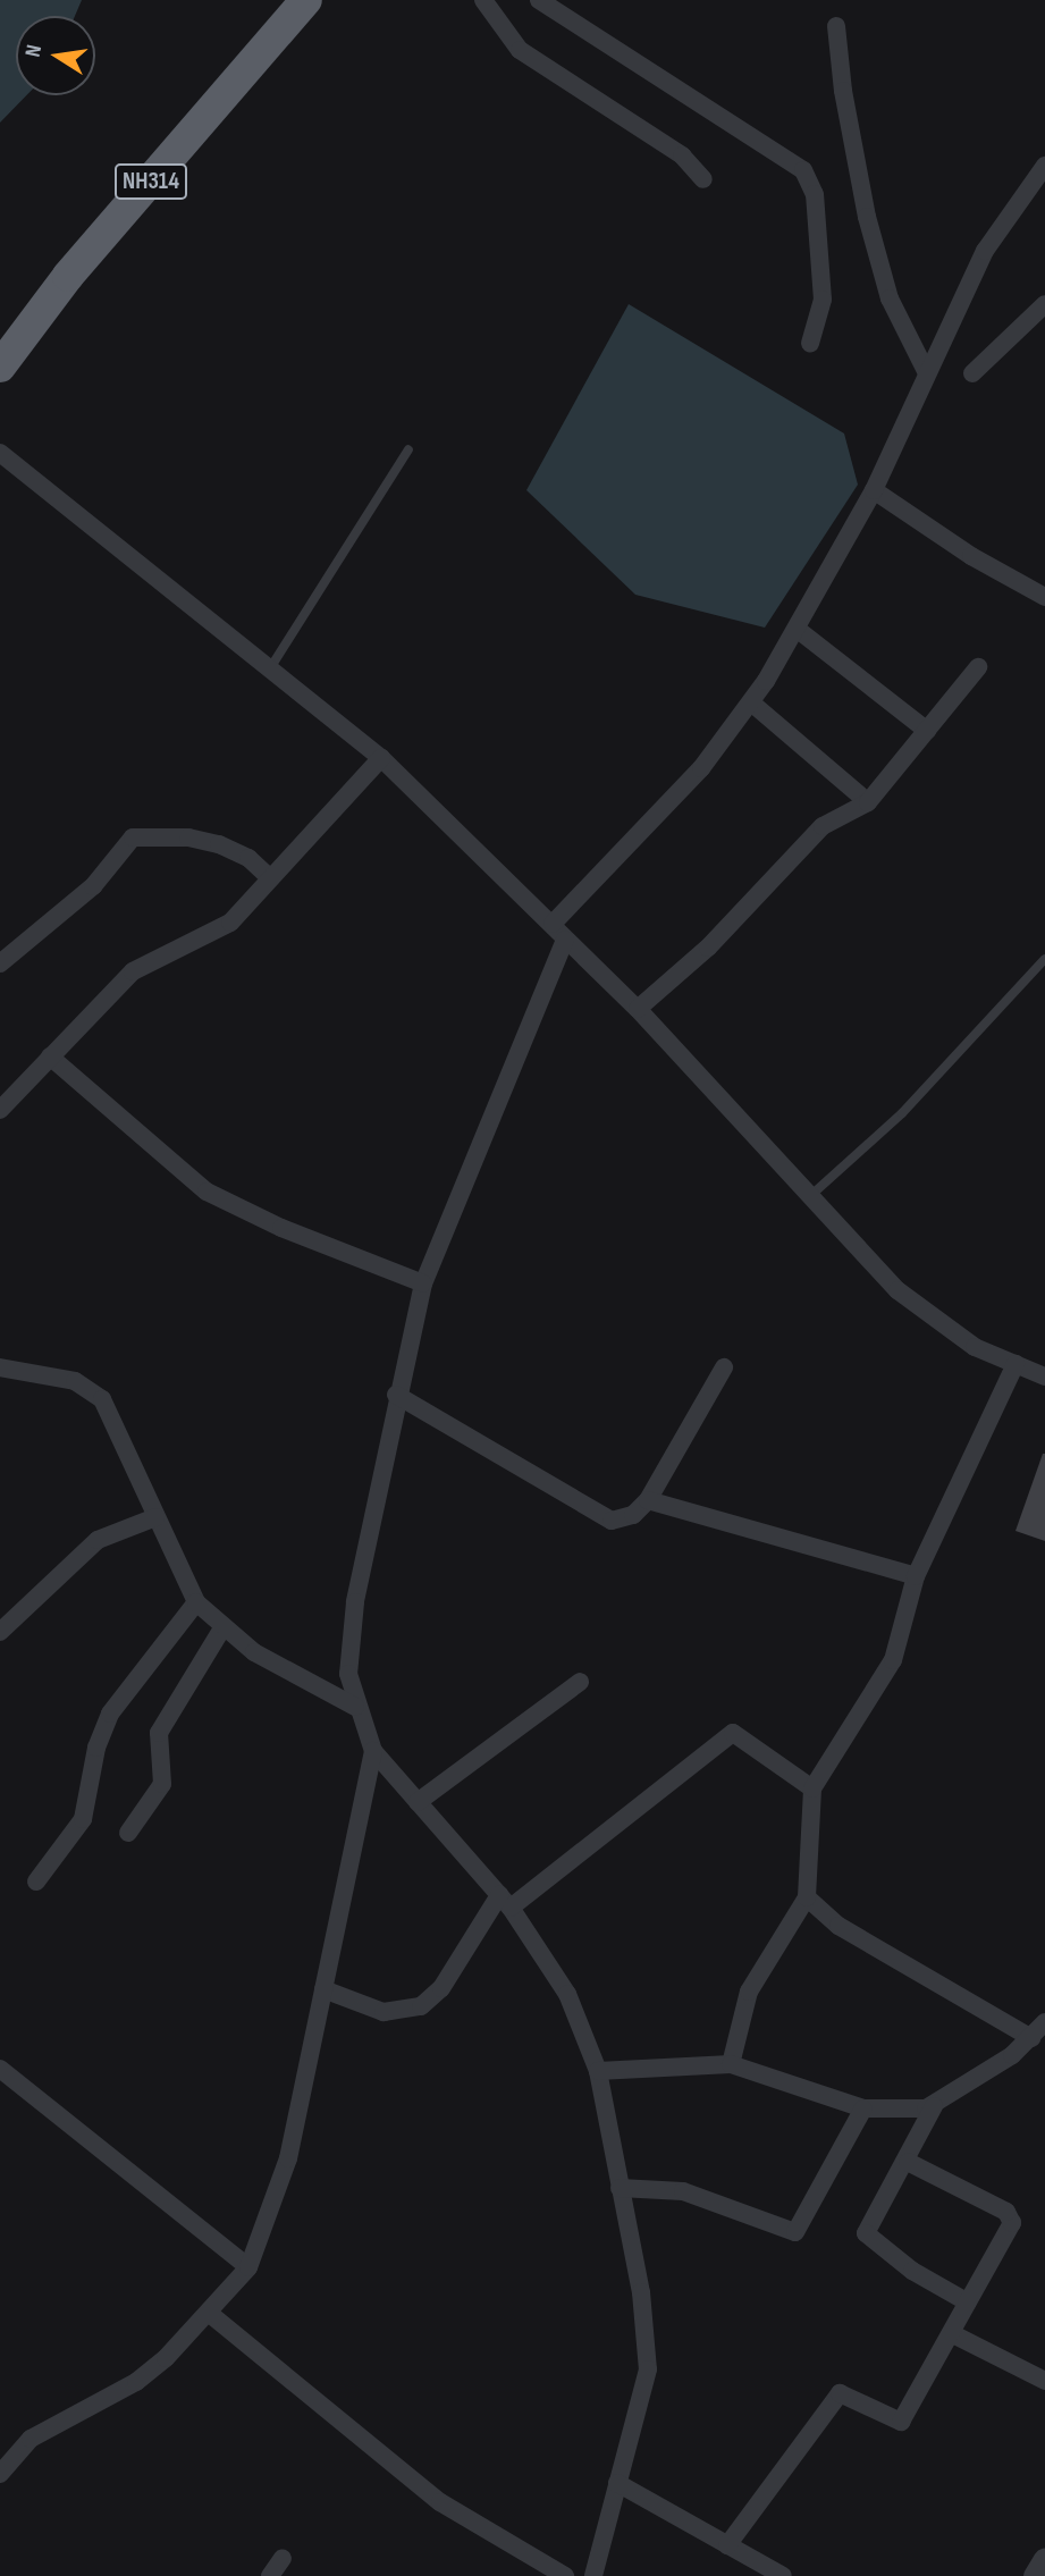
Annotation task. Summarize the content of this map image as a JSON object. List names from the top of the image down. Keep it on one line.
{"streets":{"highway":["NH314"]},"north":"left"}
